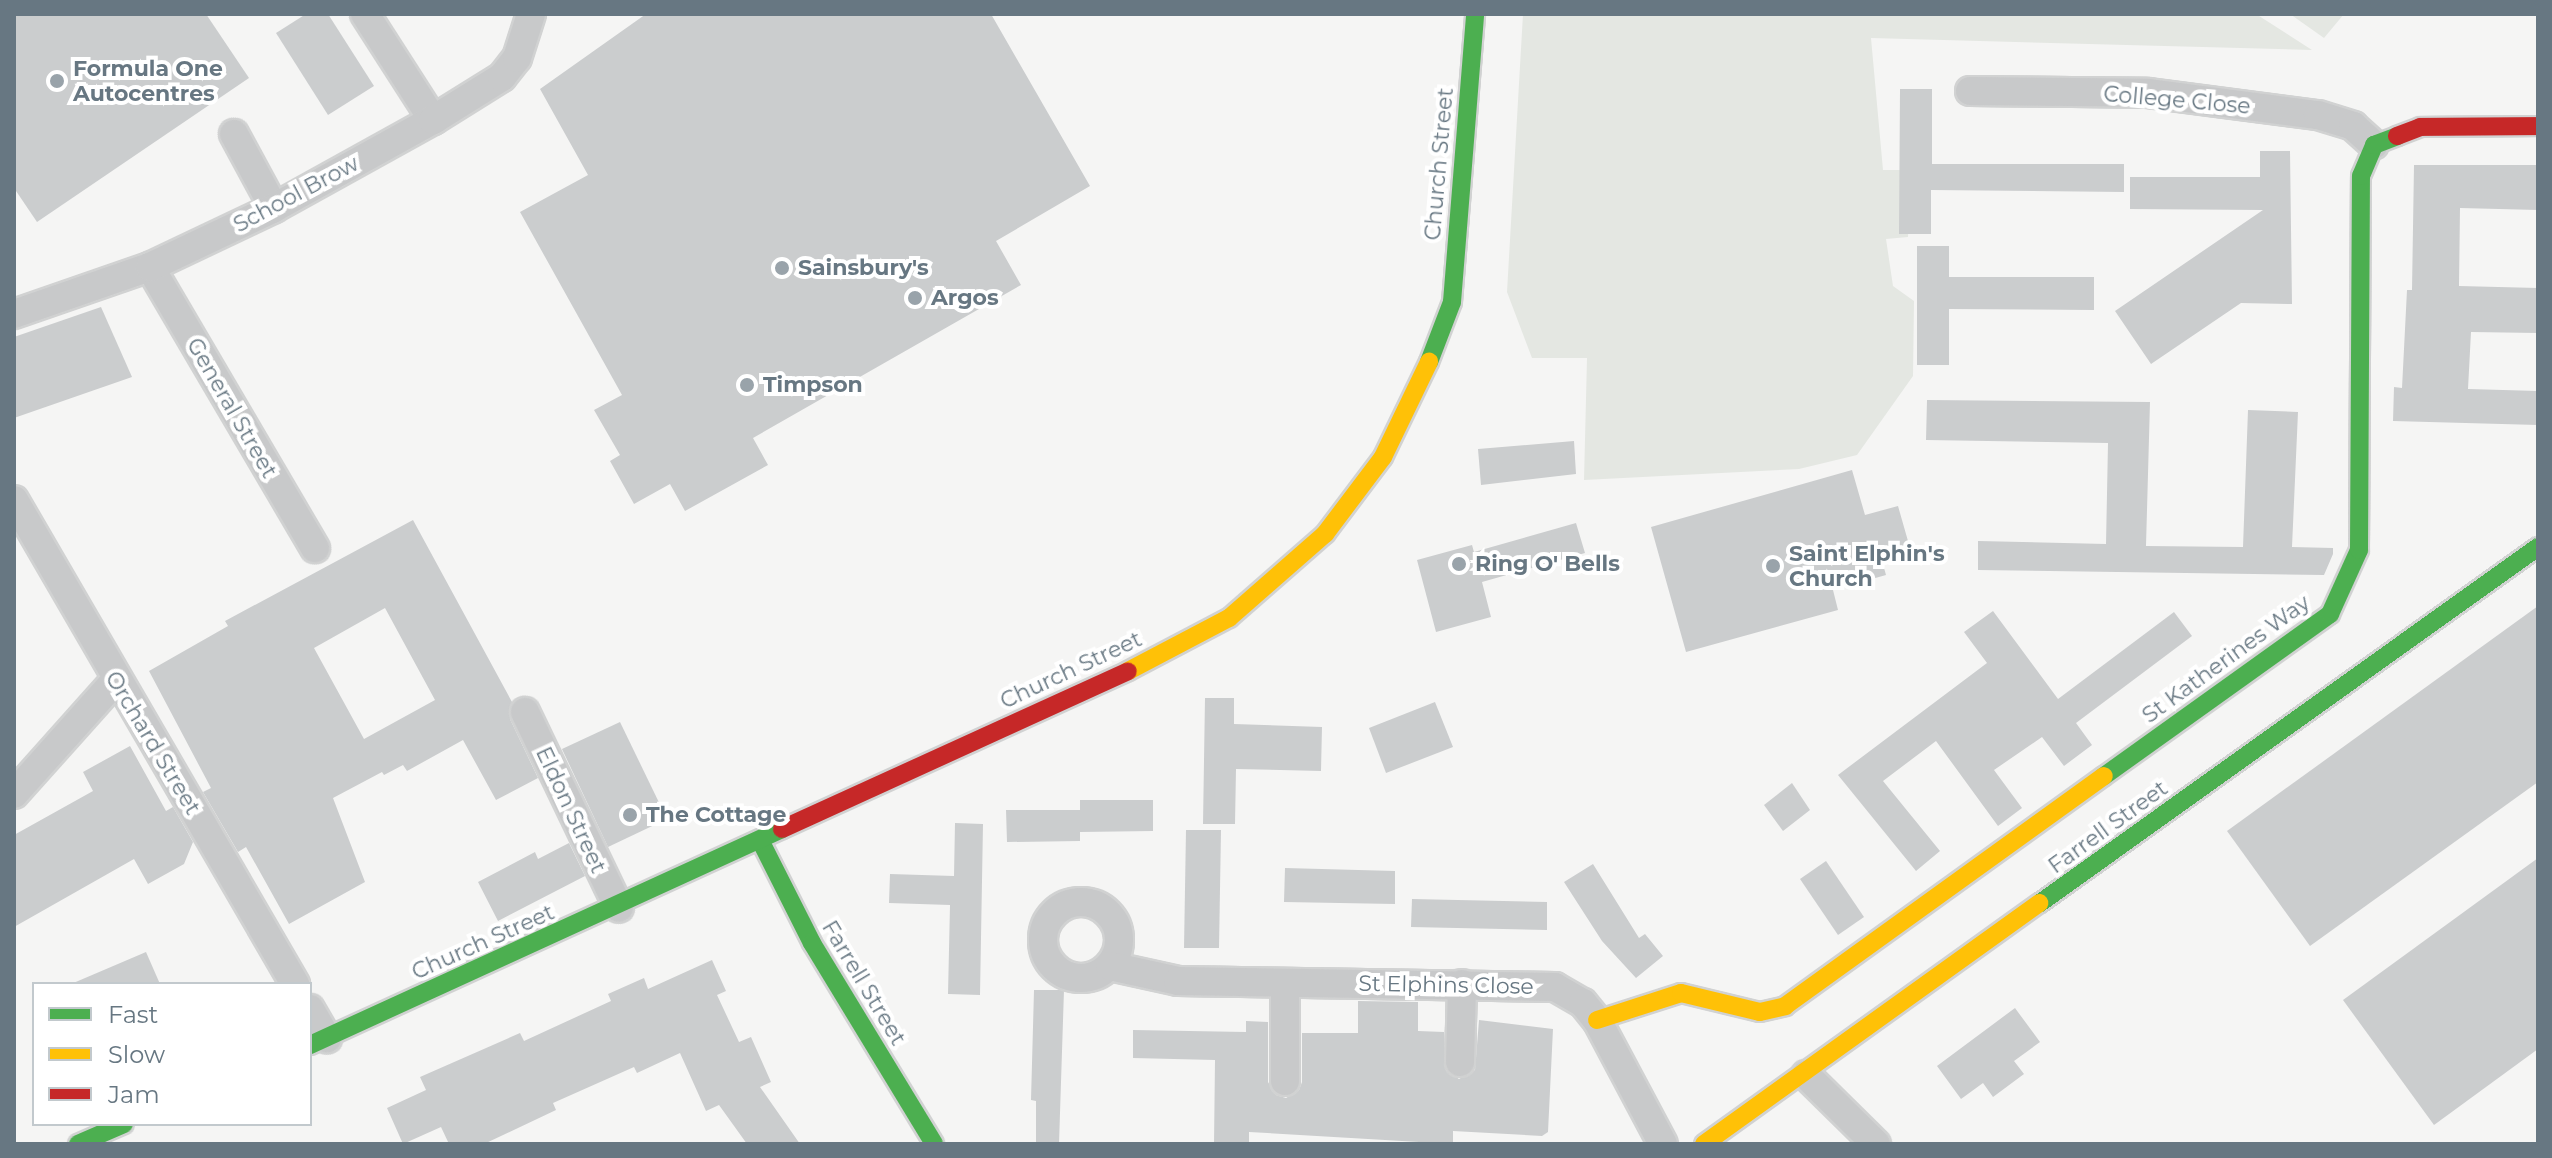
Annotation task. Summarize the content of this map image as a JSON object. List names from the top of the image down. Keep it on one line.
{"streets":{"street":["College Close","Church Street","School Brow","General Street","St Katherines Way","Orchard Street","Eldon Street","Farrell Street","St Elphins Close"]},"crossings":[["College Close","St Katherines Way"],["Church Street","Eldon Street"],["Church Street","Farrell Street"],["School Brow","General Street"],["St Katherines Way","St Elphins Close"]],"places":["Formula One Autocentres","Sainsbury's","Argos","Timpson","Ring O' Bells","Saint Elphin's Church","The Cottage"],"legend":["Fast","Slow","Jam"]}
